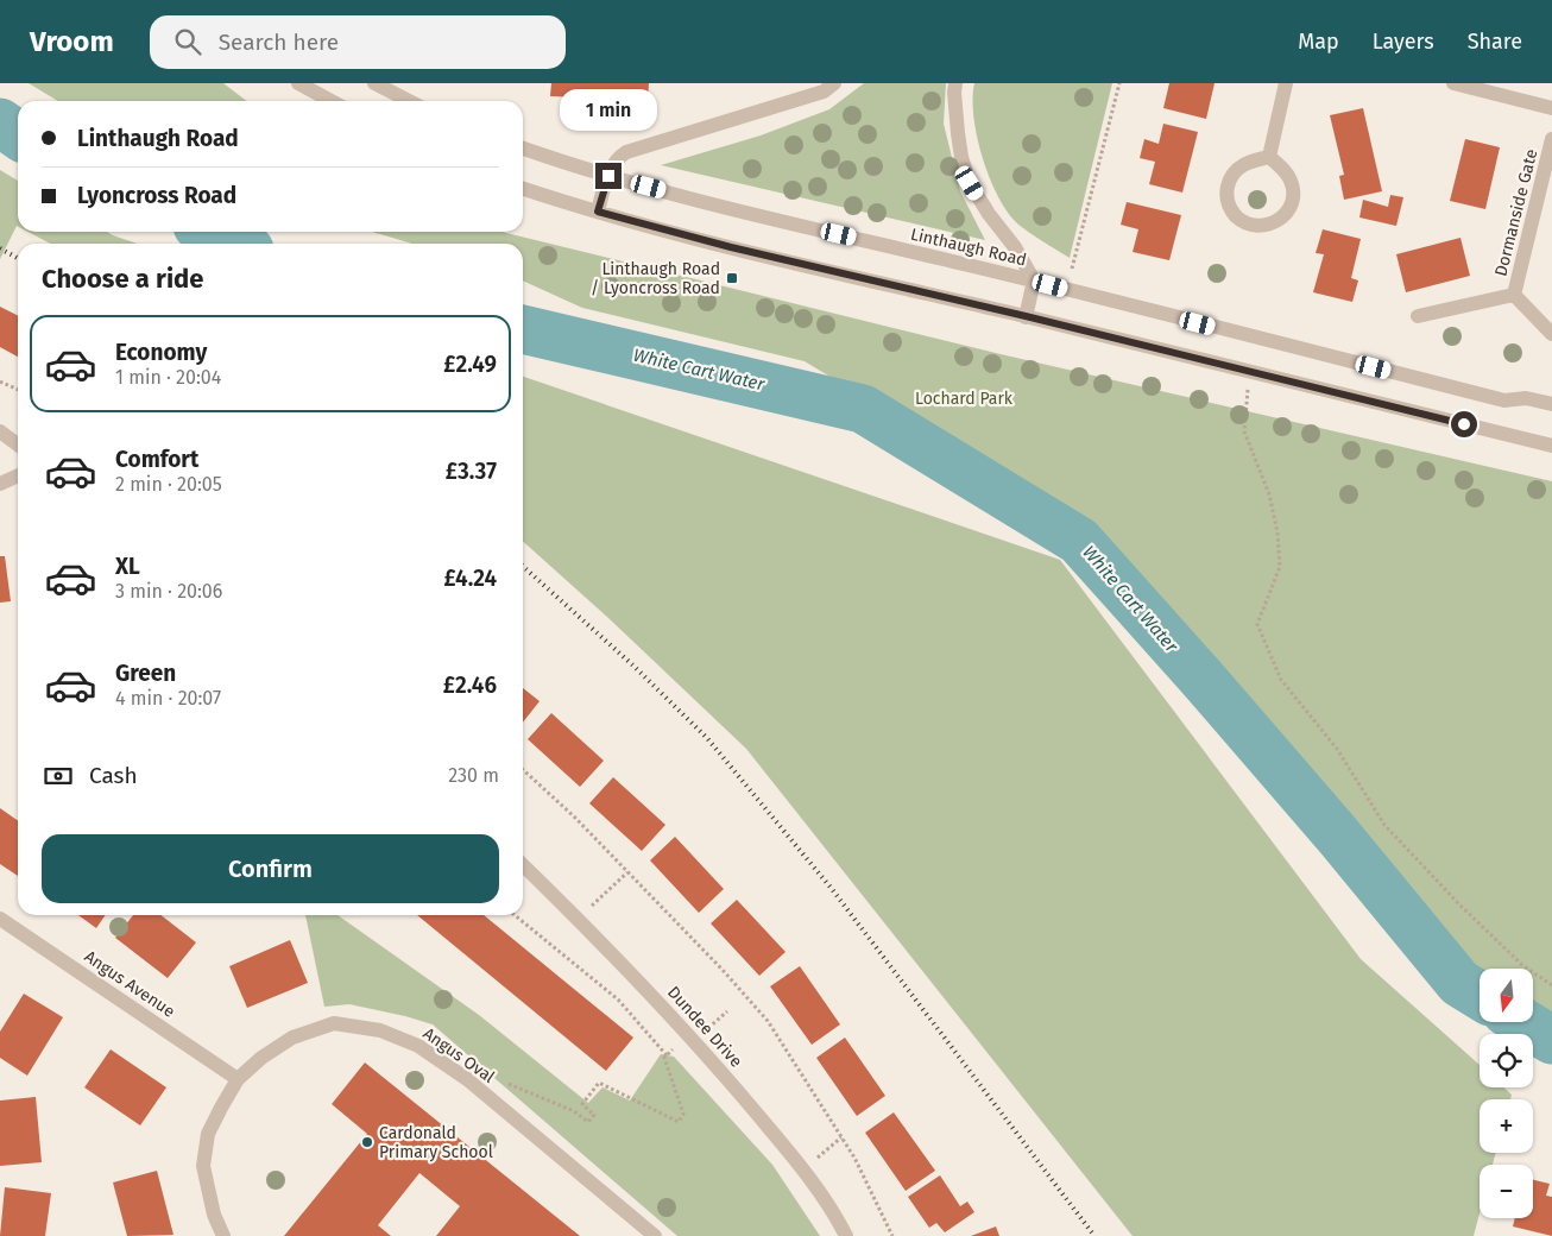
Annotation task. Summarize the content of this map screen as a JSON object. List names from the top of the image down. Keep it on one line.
{"streets":{"street":["Dormanside Gate","Linthaugh Road","Angus Avenue","Dundee Drive","Angus Oval"]},"crossings":[["Angus Avenue","Angus Oval"]],"water":["White Cart Water"],"parks":["Lochard Park"],"places":{"transit":["Linthaugh Road / Lyoncross Road"],"other":["Cardonald Primary School"]},"north":"bottom","page":{"header":"Vroom","search":"Search here","nav":["Map","Layers","Share"],"bubble":"1 min","banner":["Linthaugh Road","Lyoncross Road"],"heading":"Choose a ride","list":[{"name":"Economy","note":"1 min · 20:04","value":"£2.49"},{"name":"Comfort","note":"2 min · 20:05","value":"£3.37"},{"name":"XL","note":"3 min · 20:06","value":"£4.24"},{"name":"Green","note":"4 min · 20:07","value":"£2.46"}],"pay":["Cash","230 m"],"buttons":"Confirm","map_buttons":["+","−"]}}
